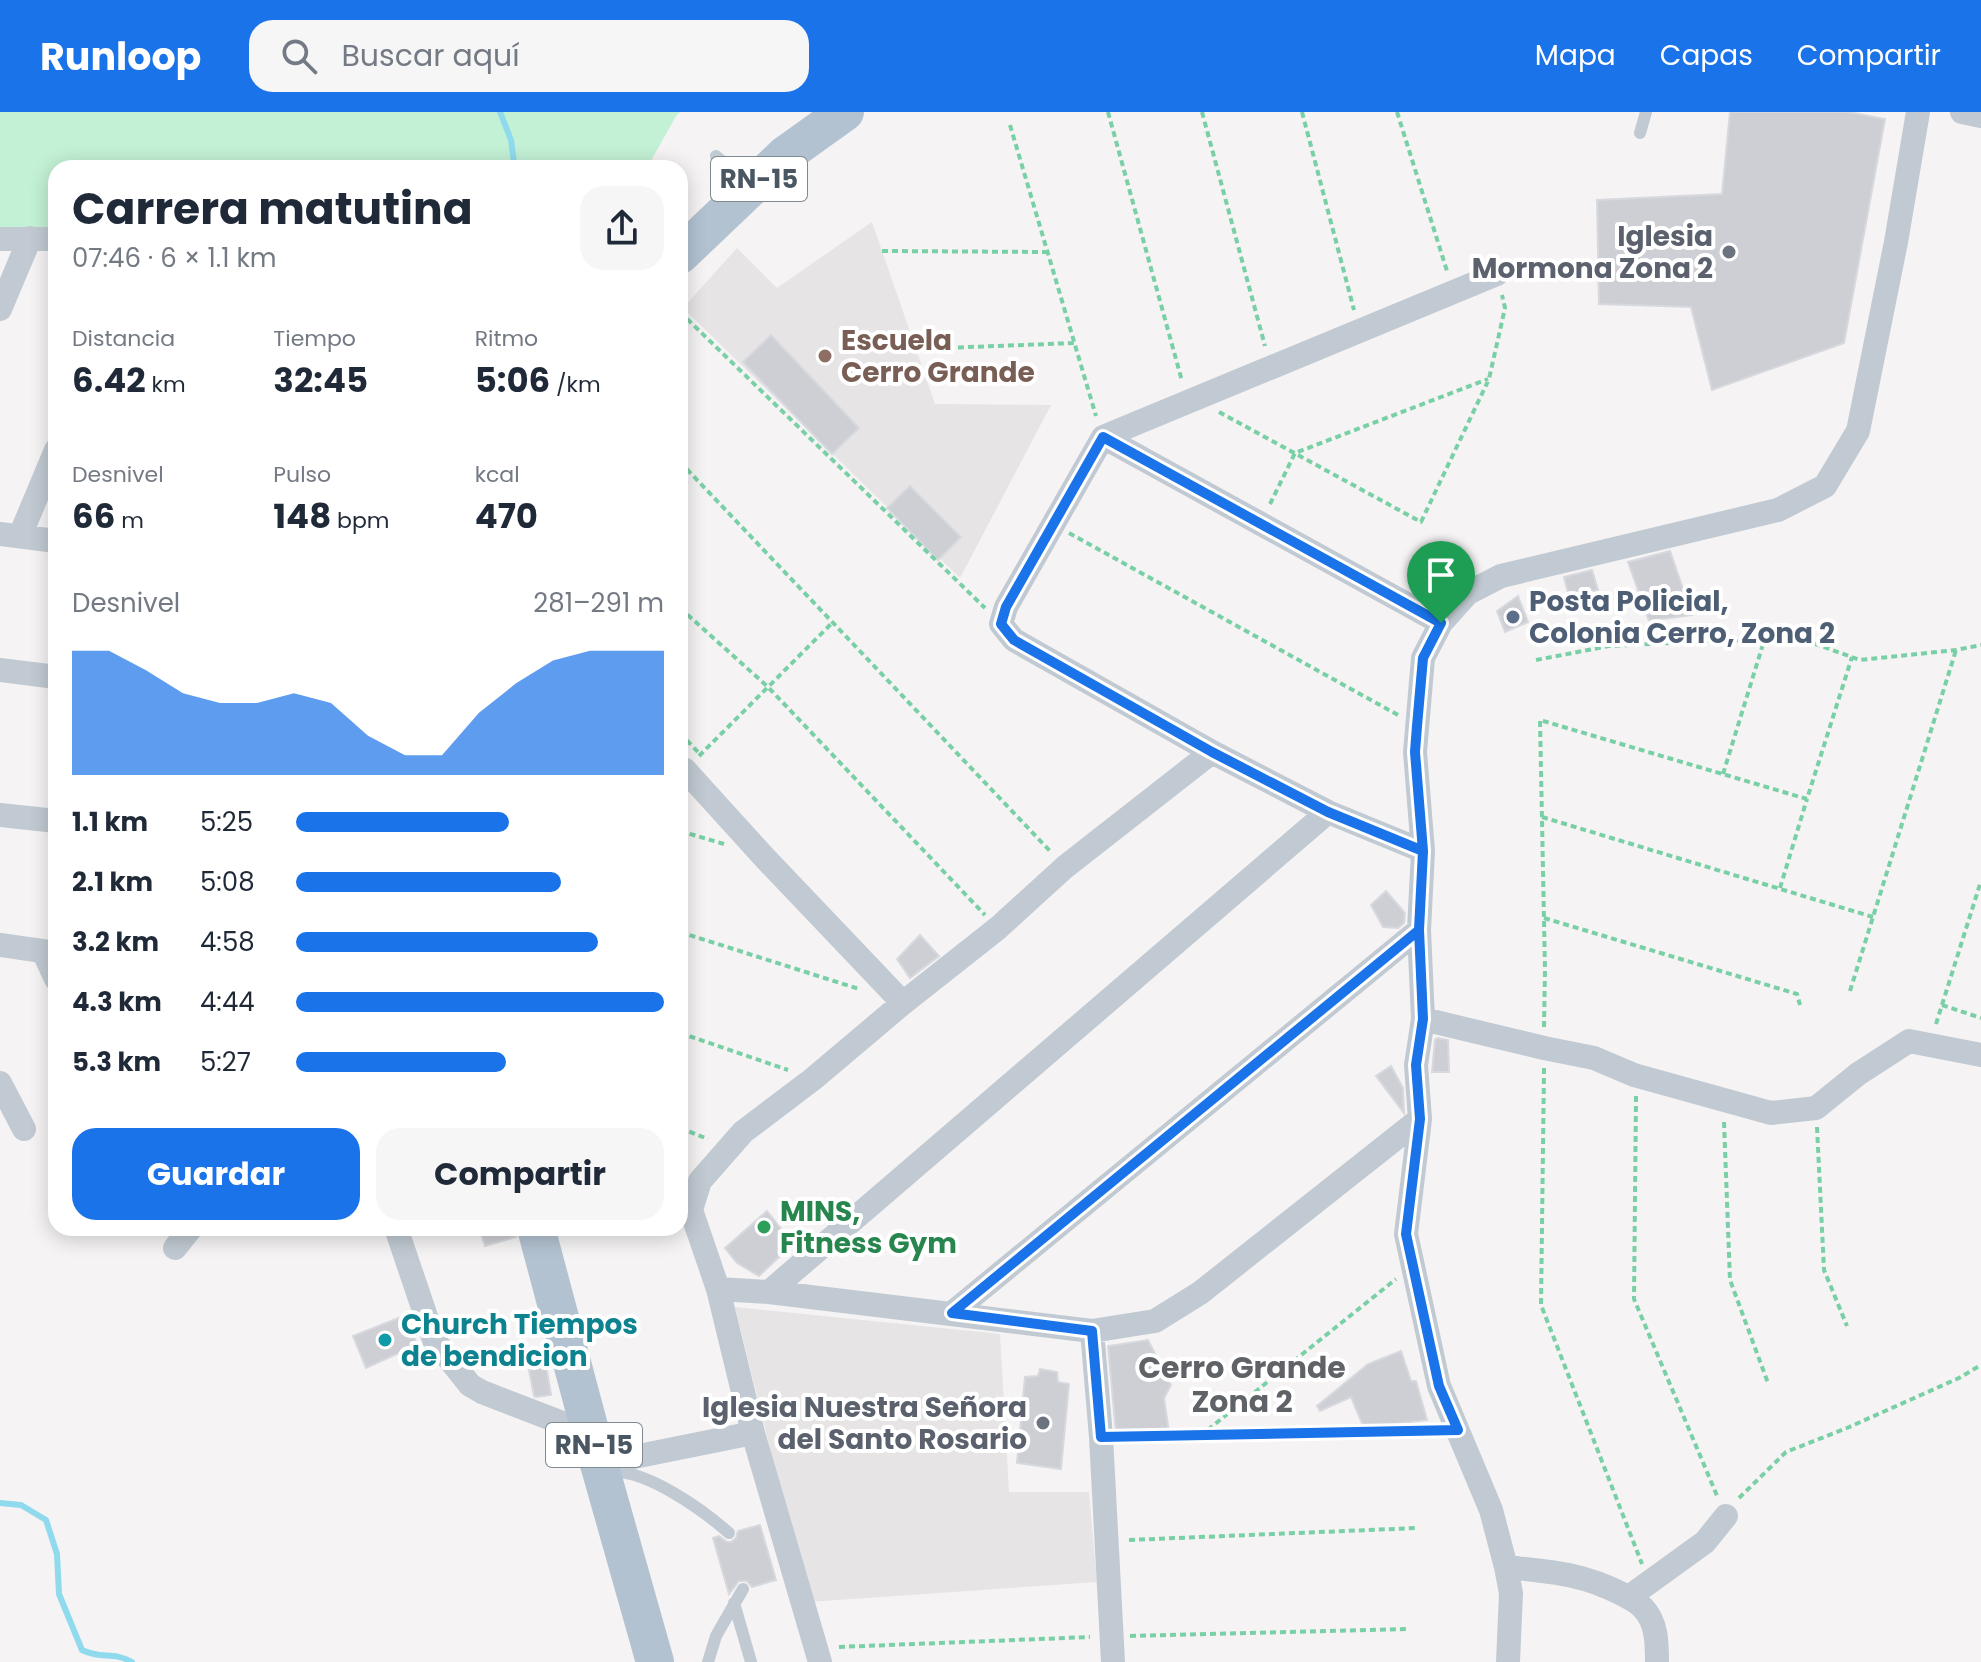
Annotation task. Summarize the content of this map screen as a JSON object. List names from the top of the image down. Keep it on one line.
{"streets":{"main road":["RN-15"]},"districts":["Cerro Grande Zona 2"],"places":["Iglesia Mormona Zona 2","Escuela Cerro Grande","Posta Policial, Colonia Cerro, Zona 2","MINS, Fitness Gym","Church Tiempos de bendicion","Iglesia Nuestra Señora del Santo Rosario"],"page":{"header":"Runloop","search":"Buscar aquí","nav":["Mapa","Capas","Compartir"],"heading":["Carrera matutina","07:46 · 6 × 1.1 km"],"stats":[["Distancia","6.42 km"],["Tiempo","32:45"],["Ritmo","5:06 /km"],["Desnivel","66 m"],["Pulso","148 bpm"],["kcal","470"]],"chart":["Desnivel","281–291 m"],"list":[{"name":"1.1 km","note":"5:25"},{"name":"2.1 km","note":"5:08"},{"name":"3.2 km","note":"4:58"},{"name":"4.3 km","note":"4:44"},{"name":"5.3 km","note":"5:27"}],"buttons":["Guardar","Compartir"]}}
